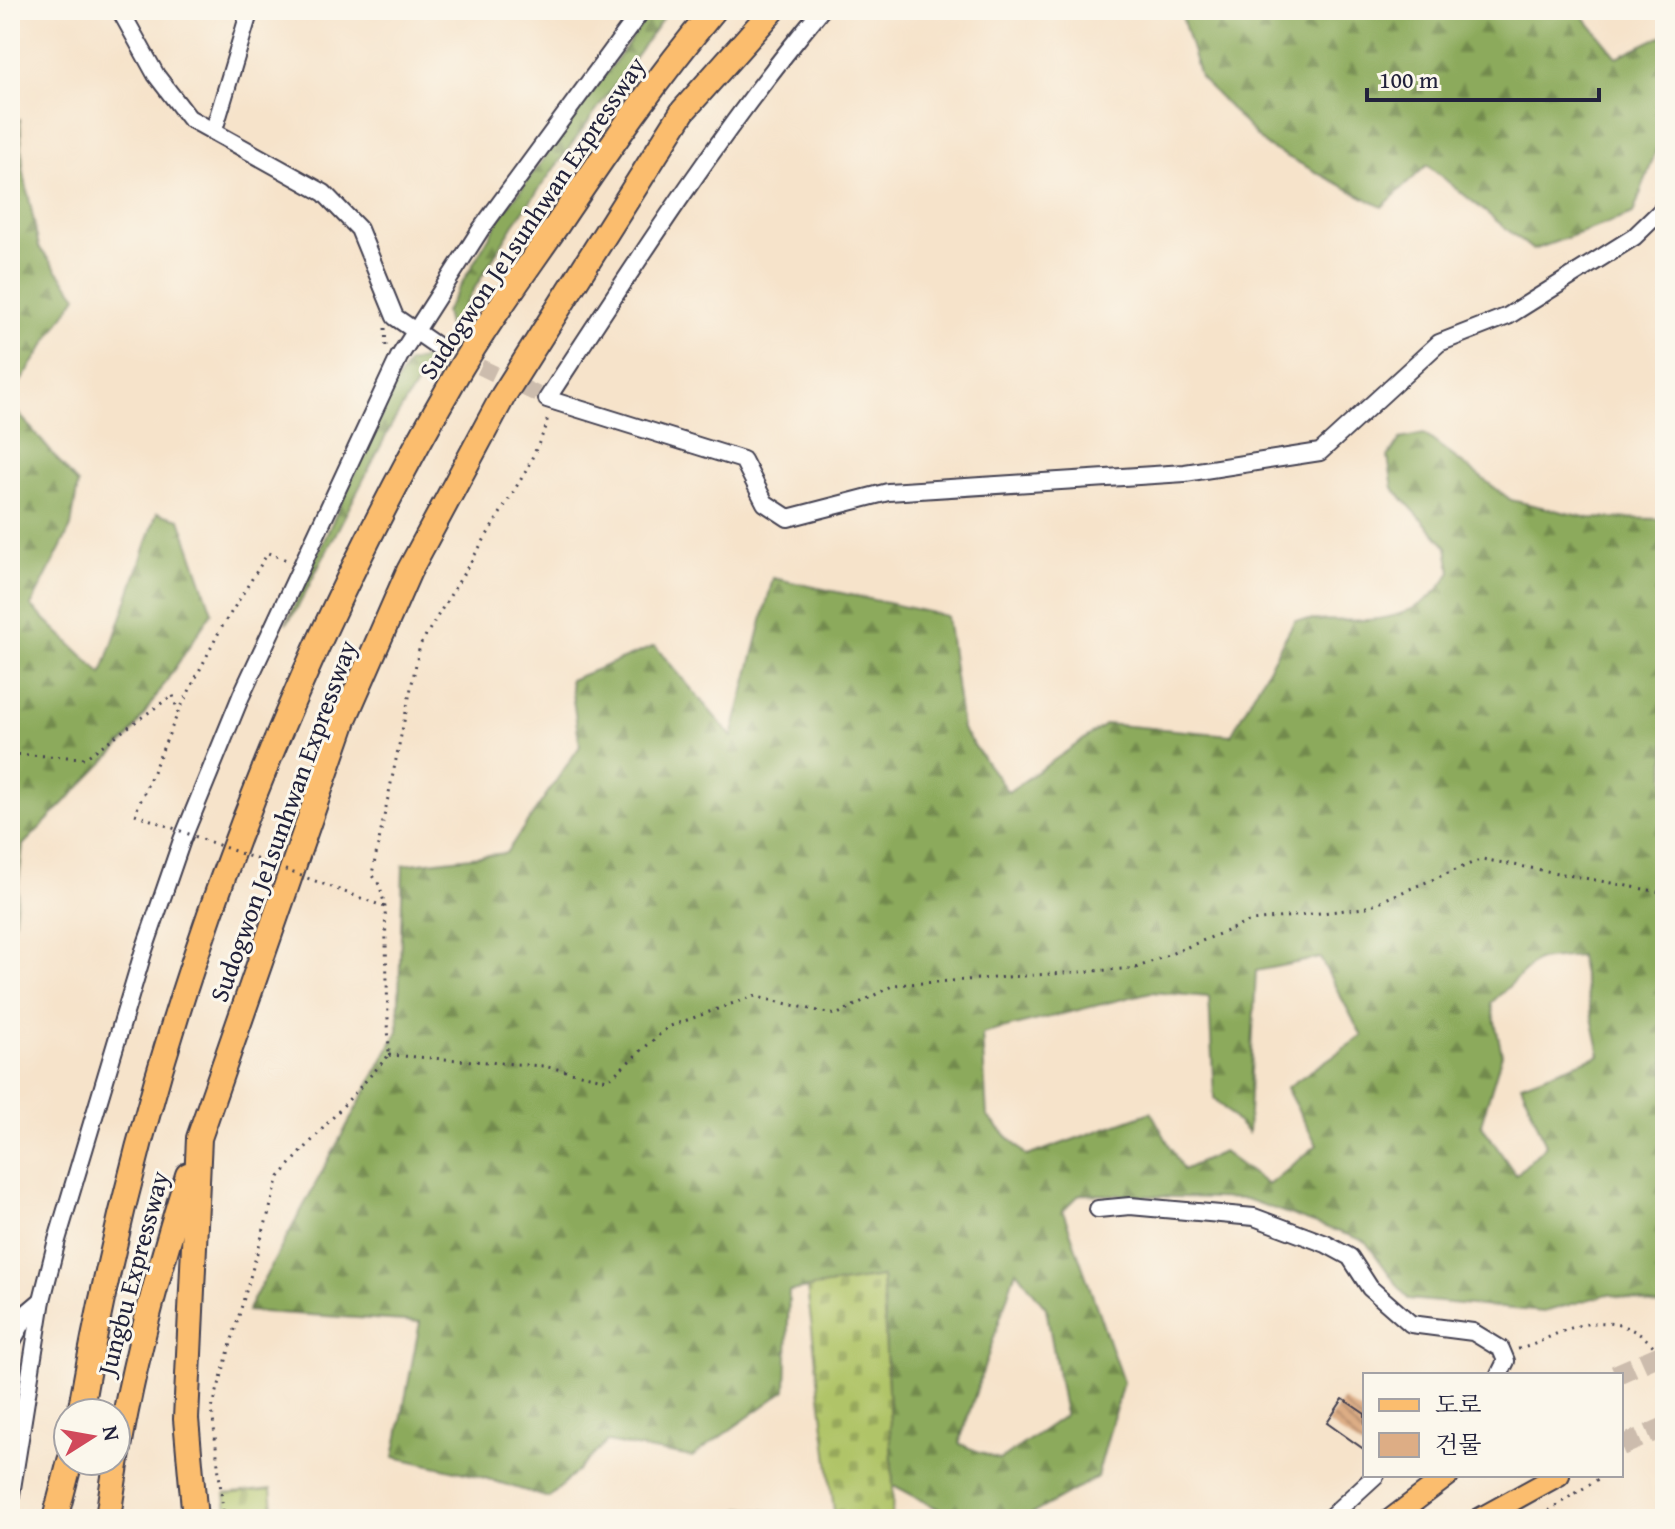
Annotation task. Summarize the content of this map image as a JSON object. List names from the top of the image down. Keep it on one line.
{"streets":{"highway":["Sudogwon Je1sunhwan Expressway","Jungbu Expressway"]},"crossings":[["Sudogwon Je1sunhwan Expressway","Jungbu Expressway"]],"legend":["도로","건물"],"scale_bar":"100 m","north":"right"}
